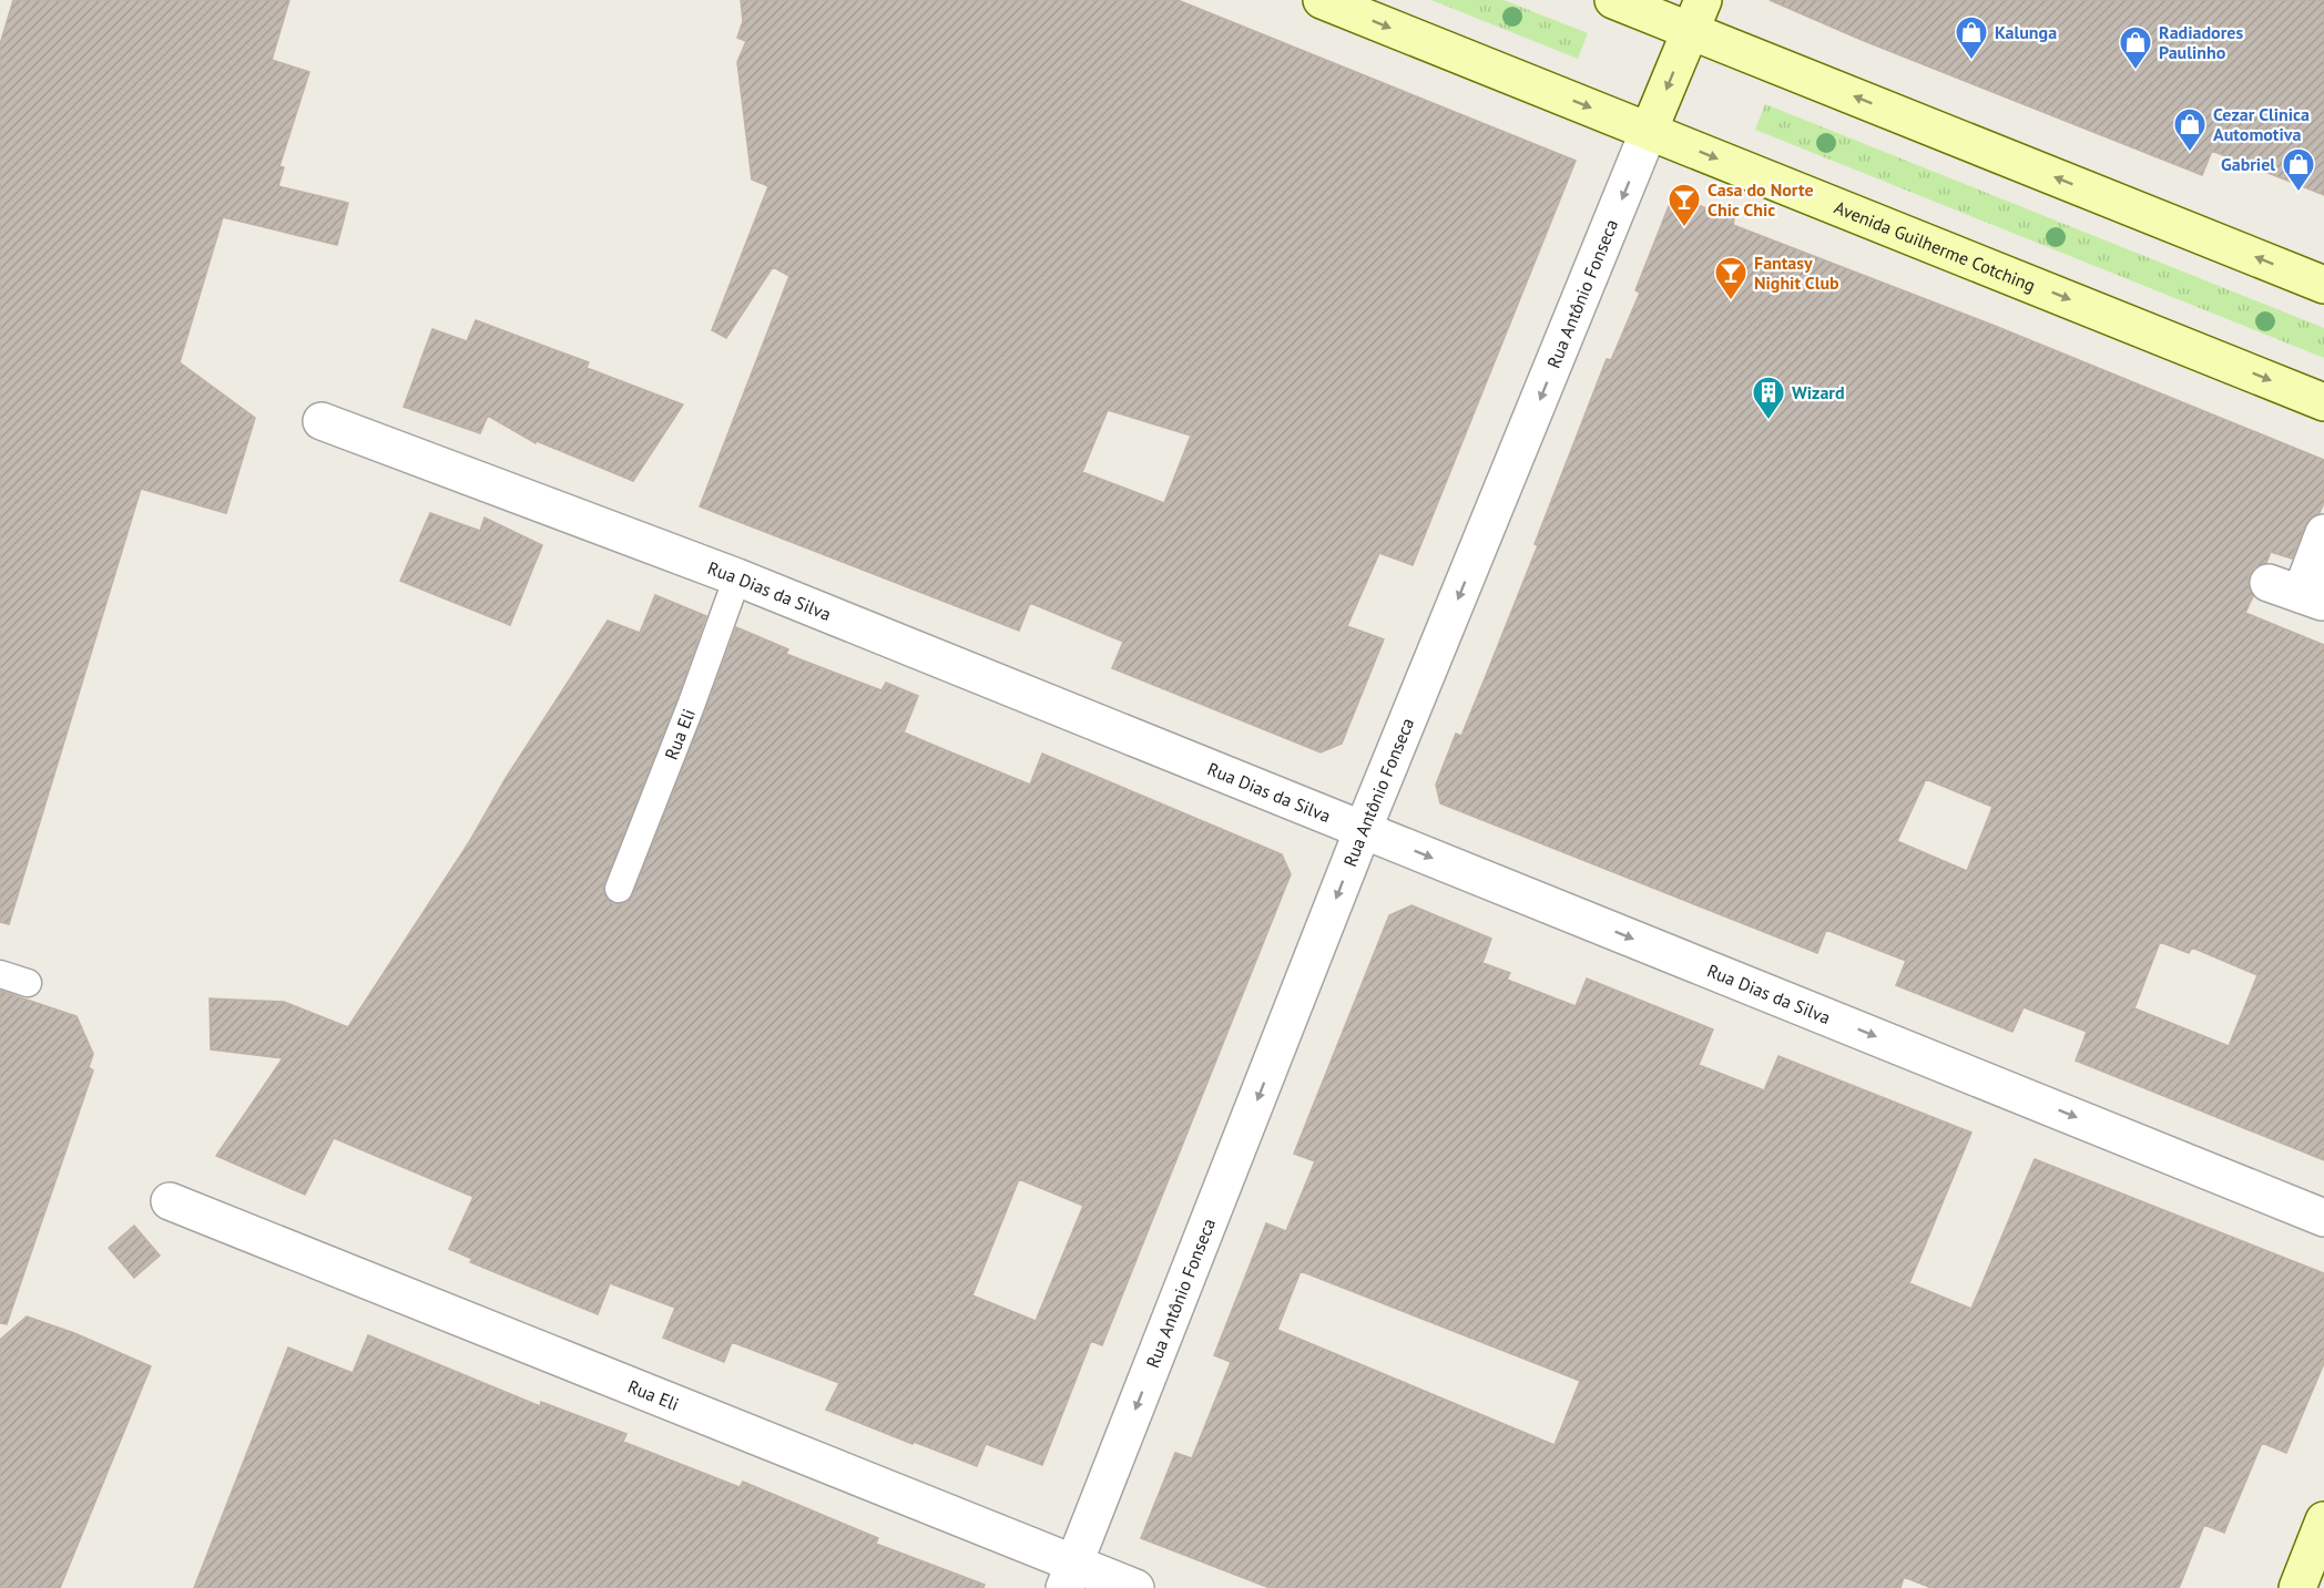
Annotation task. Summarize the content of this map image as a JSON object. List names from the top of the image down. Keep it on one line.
{"streets":{"main road":["Avenida Guilherme Cotching","Rua Antônio Fonseca"],"street":["Rua Dias da Silva","Rua Eli"]},"crossings":[["Avenida Guilherme Cotching","Rua Antônio Fonseca"],["Rua Antônio Fonseca","Rua Dias da Silva"],["Rua Antônio Fonseca","Rua Eli"],["Rua Dias da Silva","Rua Eli"]],"one_way":["Rua Antônio Fonseca","Rua Dias da Silva"],"places":{"shop":["Kalunga","Radiadores Paulinho","Cezar Clinica Automotiva","Gabriel"],"bar":["Casa do Norte Chic Chic","Fantasy Nighit Club"],"building":["Wizard"]}}
